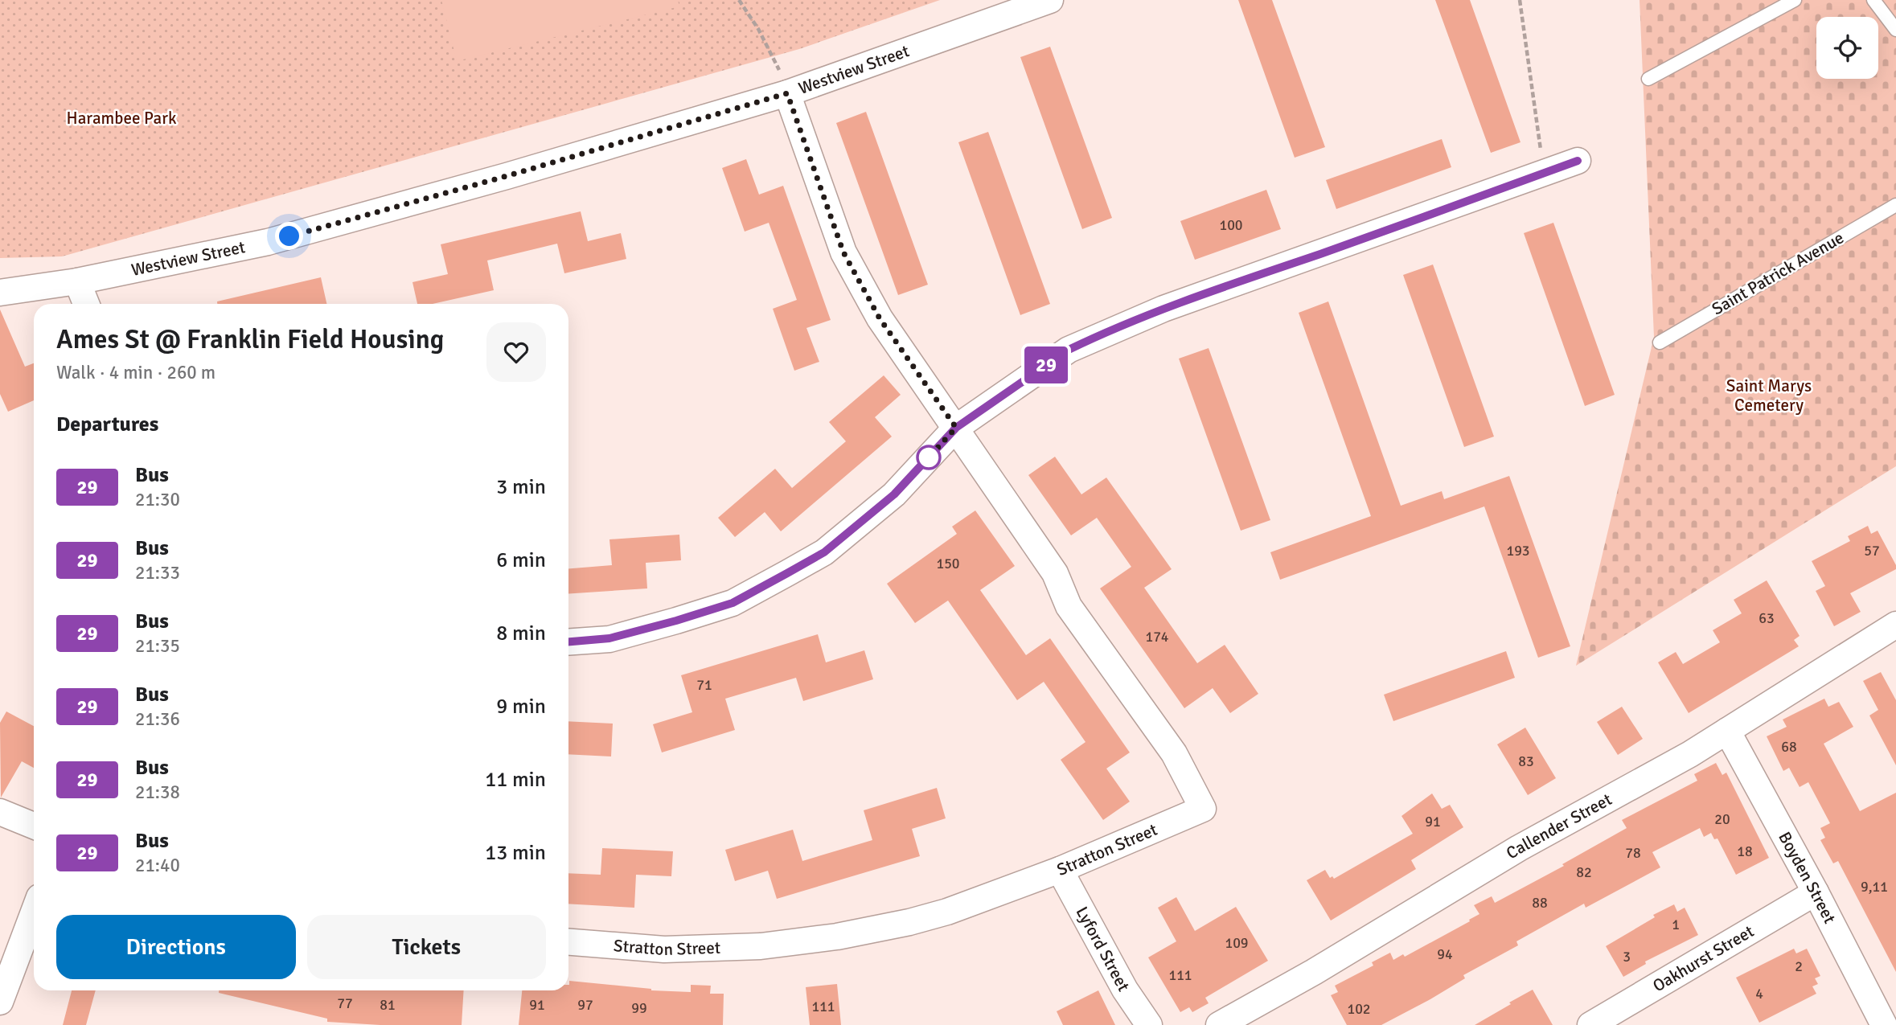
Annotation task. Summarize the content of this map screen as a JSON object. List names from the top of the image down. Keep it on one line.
{"streets":{"street":["Westview Street","Callender Street","Stratton Street","Boyden Street","Lyford Street","Oakhurst Street"],"lane":["Saint Patrick Avenue"]},"crossings":[["Callender Street","Boyden Street"],["Stratton Street","Lyford Street"],["Boyden Street","Oakhurst Street"]],"parks":["Harambee Park","Saint Marys Cemetery"],"lines":["bus line 29"],"house_numbers":["100","193","57","150","63","174","71","68","83","20","91","18","78","82","9,11","88","1","109","94","3","2","111","4","77","81","91","97","111","99","102"],"page":{"on_map":"29","heading":[["Ames St @ Franklin Field Housing","Walk · 4 min · 260 m"],"Departures"],"list":[{"mark":"29","name":"Bus","note":"21:30","value":"3 min"},{"mark":"29","name":"Bus","note":"21:33","value":"6 min"},{"mark":"29","name":"Bus","note":"21:35","value":"8 min"},{"mark":"29","name":"Bus","note":"21:36","value":"9 min"},{"mark":"29","name":"Bus","note":"21:38","value":"11 min"},{"mark":"29","name":"Bus","note":"21:40","value":"13 min"}],"buttons":["Directions","Tickets"]}}
